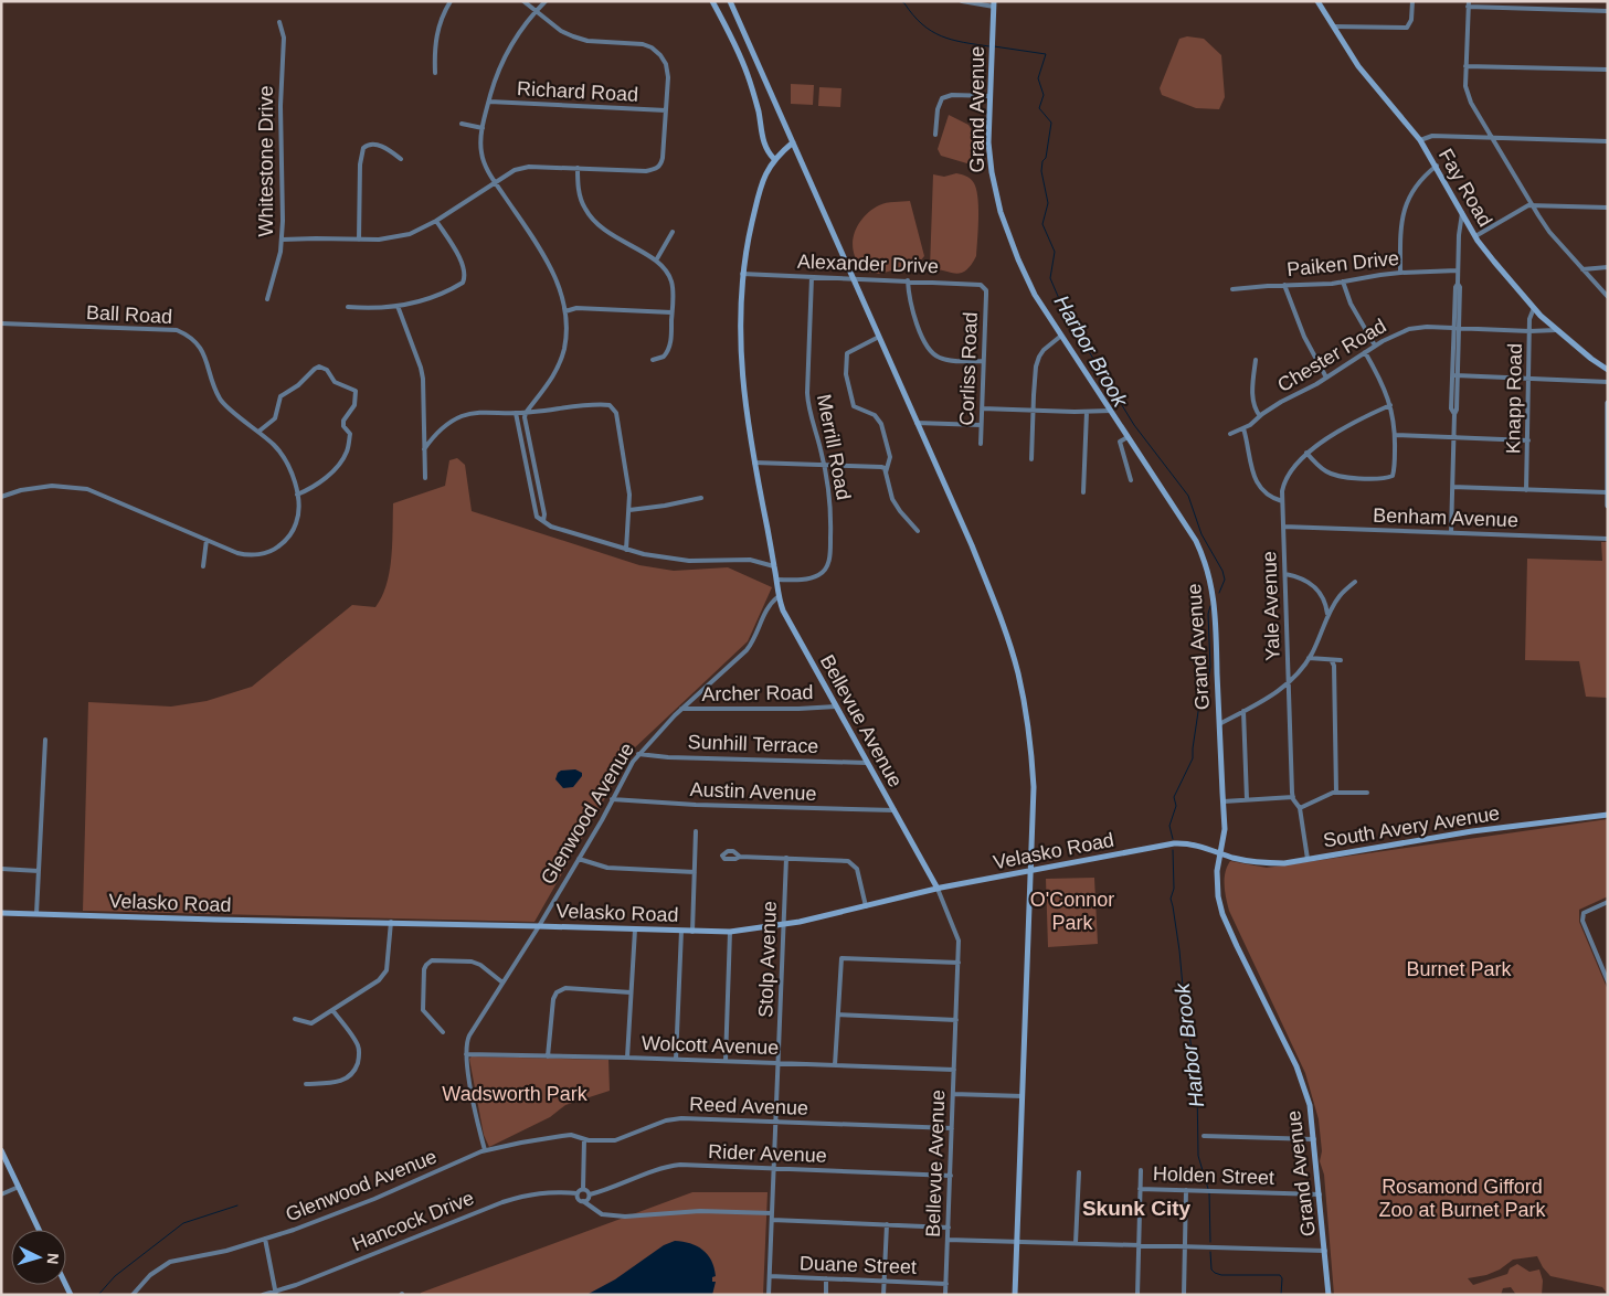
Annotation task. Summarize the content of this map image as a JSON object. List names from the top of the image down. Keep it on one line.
{"streets":{"street":["Richard Road","Grand Avenue","Whitestone Drive","Fay Road","Alexander Drive","Paiken Drive","Ball Road","Chester Road","Corliss Road","Knapp Road","Merrill Road","Benham Avenue","Yale Avenue","Archer Road","Bellevue Avenue","Sunhill Terrace","Austin Avenue","Glenwood Avenue","South Avery Avenue","Velasko Road","Stolp Avenue","Wolcott Avenue","Reed Avenue","Rider Avenue","Holden Street","Hancock Drive","Duane Street"]},"crossings":[["Grand Avenue","South Avery Avenue"],["Grand Avenue","Velasko Road"],["Grand Avenue","Holden Street"],["Fay Road","Chester Road"],["Fay Road","Knapp Road"],["Alexander Drive","Corliss Road"],["Alexander Drive","Merrill Road"],["Alexander Drive","Bellevue Avenue"],["Chester Road","Knapp Road"],["Merrill Road","Bellevue Avenue"],["Benham Avenue","Yale Avenue"],["Archer Road","Bellevue Avenue"],["Archer Road","Glenwood Avenue"],["Bellevue Avenue","Sunhill Terrace"],["Bellevue Avenue","Austin Avenue"],["Bellevue Avenue","Glenwood Avenue"],["Bellevue Avenue","Velasko Road"],["Bellevue Avenue","Wolcott Avenue"],["Bellevue Avenue","Reed Avenue"],["Bellevue Avenue","Rider Avenue"],["Bellevue Avenue","Duane Street"],["Sunhill Terrace","Glenwood Avenue"],["Austin Avenue","Glenwood Avenue"],["Glenwood Avenue","Velasko Road"],["Glenwood Avenue","Wolcott Avenue"],["Glenwood Avenue","Reed Avenue"],["South Avery Avenue","Velasko Road"],["Velasko Road","Stolp Avenue"],["Stolp Avenue","Wolcott Avenue"],["Stolp Avenue","Reed Avenue"],["Stolp Avenue","Rider Avenue"],["Stolp Avenue","Duane Street"],["Rider Avenue","Hancock Drive"]],"districts":["Skunk City"],"water":["Harbor Brook"],"parks":["O'Connor Park","Burnet Park","Wadsworth Park","Rosamond Gifford Zoo at Burnet Park"],"north":"right"}
